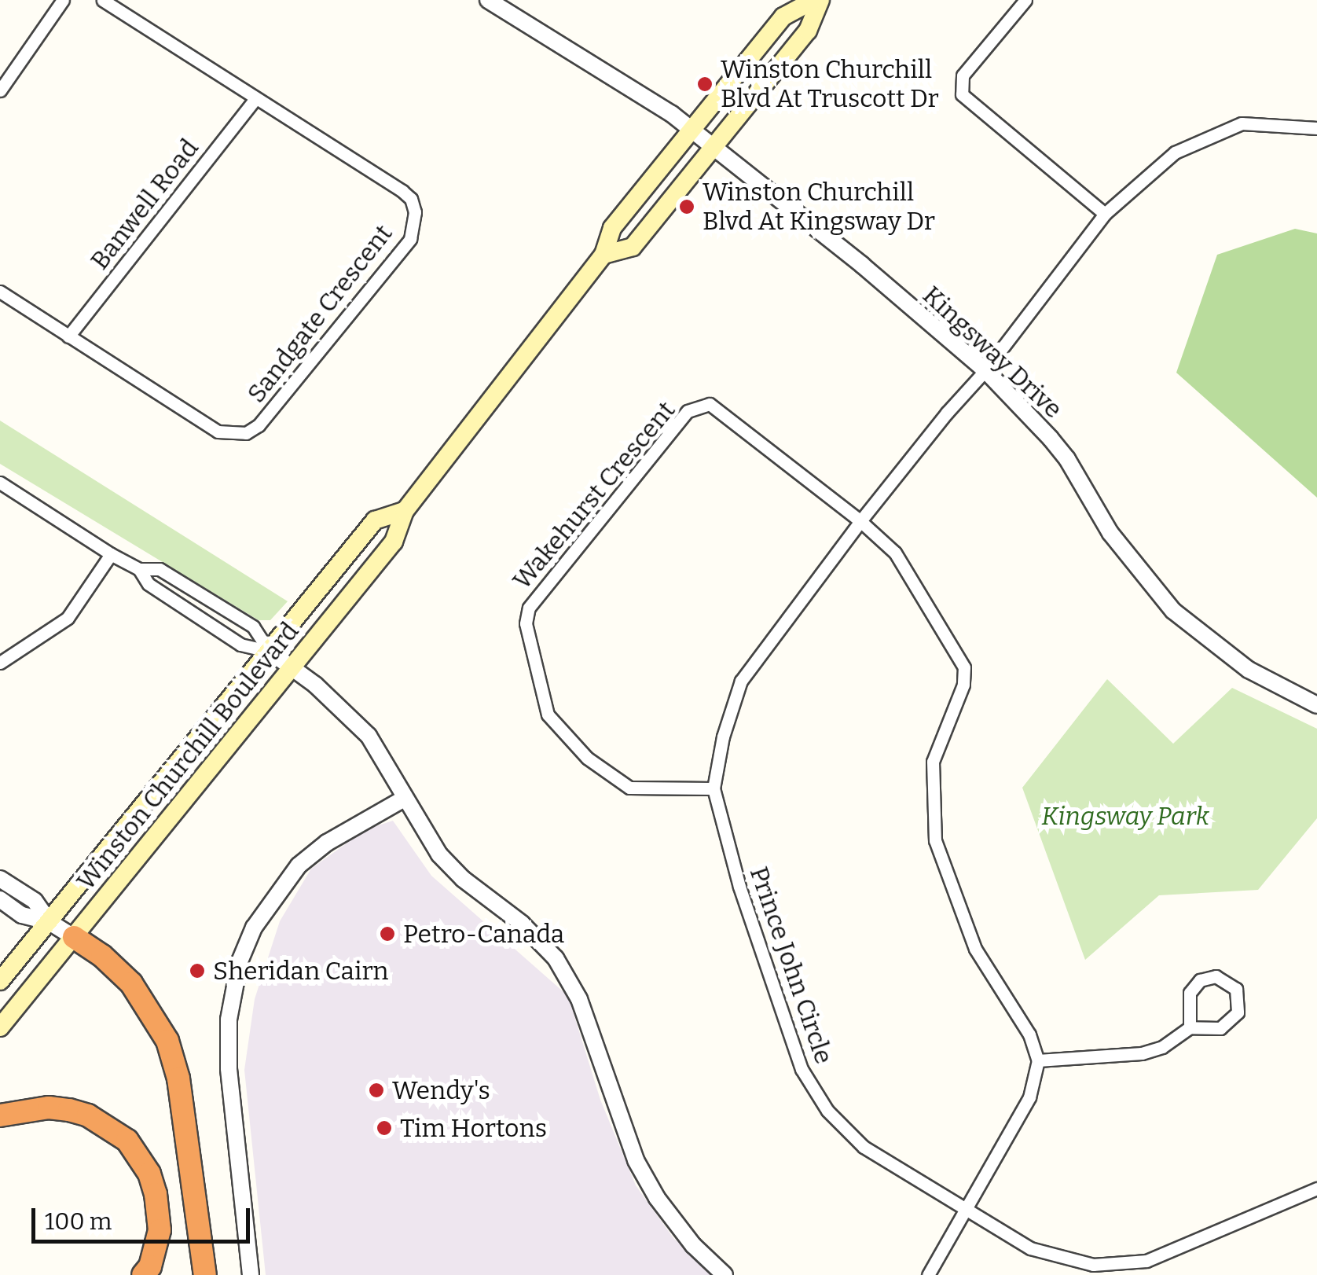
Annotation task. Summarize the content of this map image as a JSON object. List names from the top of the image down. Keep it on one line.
{"streets":{"main road":["Winston Churchill Boulevard"],"street":["Banwell Road","Sandgate Crescent","Kingsway Drive","Wakehurst Crescent","Prince John Circle"]},"crossings":[["Banwell Road","Sandgate Crescent"],["Kingsway Drive","Winston Churchill Boulevard"],["Kingsway Drive","Prince John Circle"],["Wakehurst Crescent","Prince John Circle"]],"parks":["Kingsway Park"],"places":["Winston Churchill Blvd At Truscott Dr","Winston Churchill Blvd At Kingsway Dr","Petro-Canada","Sheridan Cairn","Wendy's","Tim Hortons"],"scale_bar":"100 m"}
